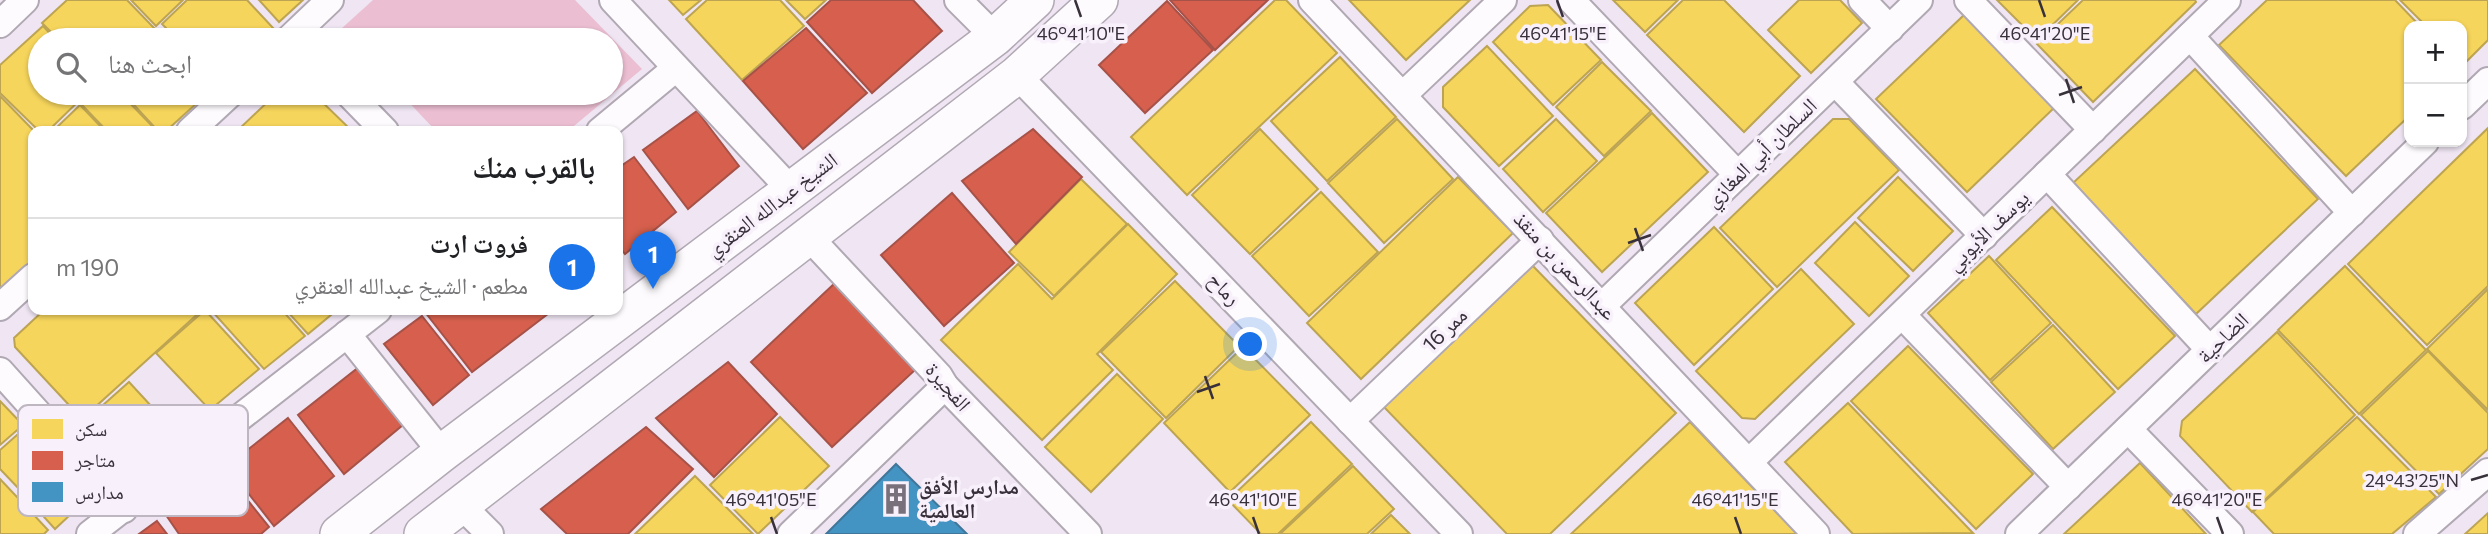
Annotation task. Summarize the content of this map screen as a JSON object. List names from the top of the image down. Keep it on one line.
{"streets":{"street":["السلطان أبي المغازي","الشيخ عبدالله العنقري","يوسف الأيوبي","عبدالرحمن بن منقذ","رماح","ممر 16","الضاحية","الفجيرة"]},"crossings":[["السلطان أبي المغازي","عبدالرحمن بن منقذ"],["يوسف الأيوبي","عبدالرحمن بن منقذ"],["عبدالرحمن بن منقذ","ممر 16"],["رماح","ممر 16"]],"places":{"building":["مدارس الأفق العالمية"]},"legend":["سكن","متاجر","مدارس"],"page":{"map_buttons":["+","−"],"search":"ابحث هنا","heading":"بالقرب منك","list":[{"mark":"1","name":"فروت ارت","note":"مطعم · الشيخ عبدالله العنقري","value":"190 m"}],"pins":"1"},"coordinates":["46°41'15\"E","46°41'10\"E","46°41'20\"E","24°43'25\"N","46°41'05\"E"]}
